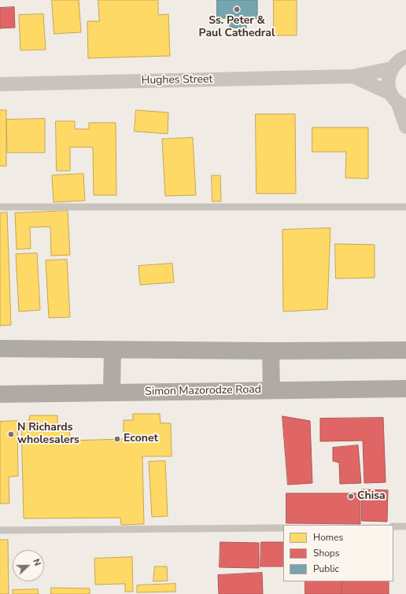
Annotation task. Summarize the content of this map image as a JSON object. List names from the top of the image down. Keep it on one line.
{"streets":{"highway":["Simon Mazorodze Road"],"street":["Hughes Street"]},"places":["Ss. Peter & Paul Cathedral","N Richards wholesalers","Econet","Chisa"],"legend":["Homes","Shops","Public"],"north":"right"}
